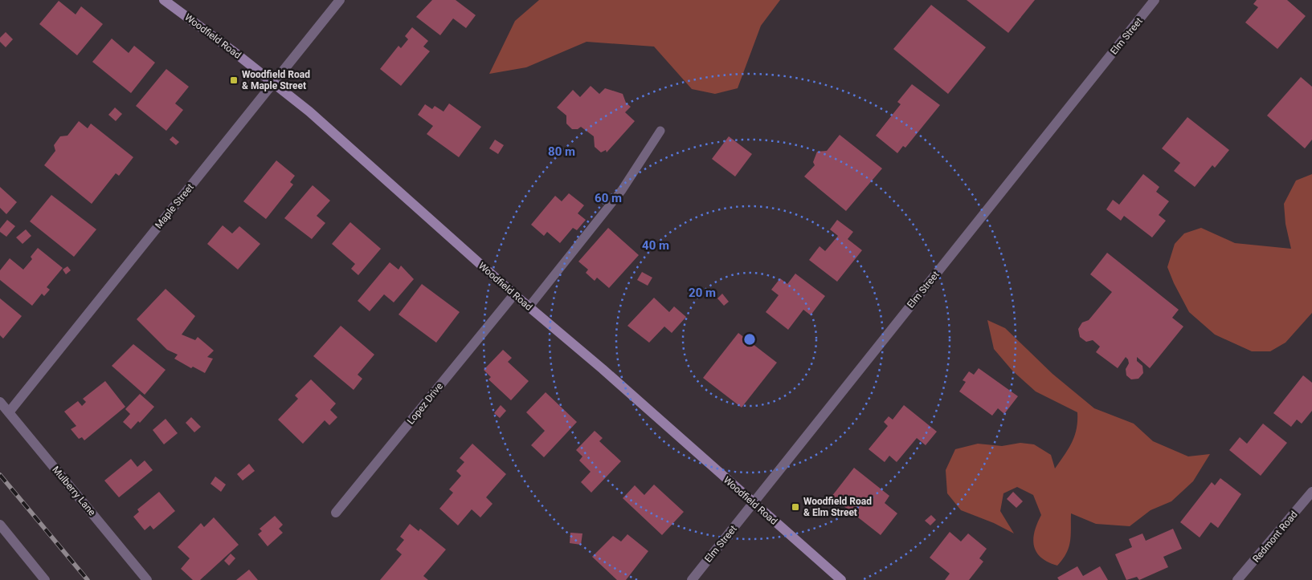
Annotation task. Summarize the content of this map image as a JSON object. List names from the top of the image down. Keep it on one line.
{"streets":{"main road":["Woodfield Road"],"street":["Elm Street","Maple Street","Lopez Drive","Mulberry Lane","Redmont Road"]},"crossings":[["Woodfield Road","Elm Street"],["Woodfield Road","Maple Street"],["Woodfield Road","Lopez Drive"],["Maple Street","Mulberry Lane"]],"places":{"transit":["Woodfield Road & Maple Street","Woodfield Road & Elm Street"]},"rings":["80 m","60 m","40 m","20 m"]}
